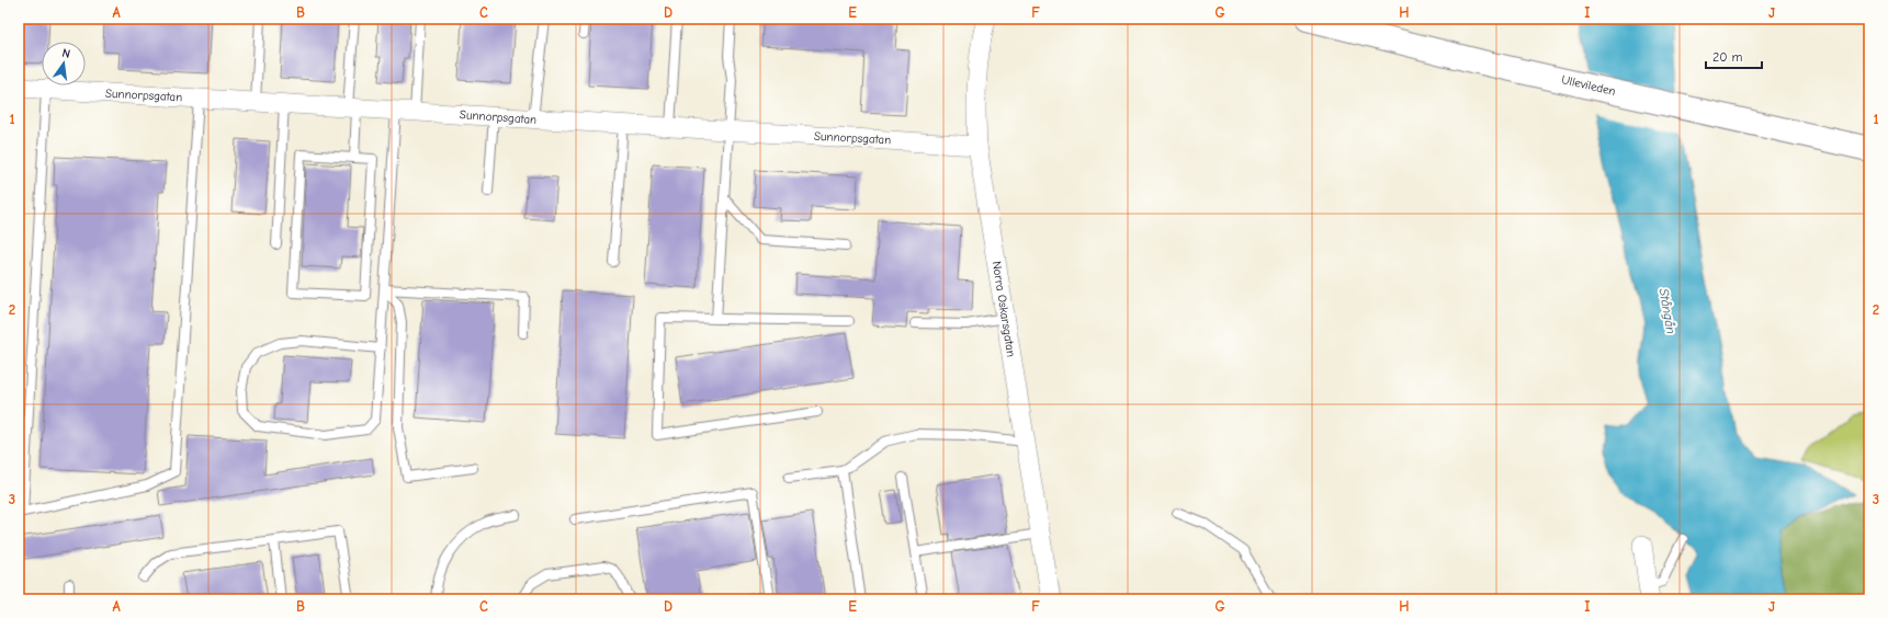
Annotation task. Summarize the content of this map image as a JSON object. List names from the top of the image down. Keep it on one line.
{"streets":{"main road":["Ullevileden"],"street":["Sunnorpsgatan","Norra Oskarsgatan"]},"crossings":[["Sunnorpsgatan","Norra Oskarsgatan"]],"water":["Stångån"],"scale_bar":"20 m","north":"top","grid":{"columns":["A","B","C","D","E","F","G","H","I","J"],"rows":["1","2","3"]}}
